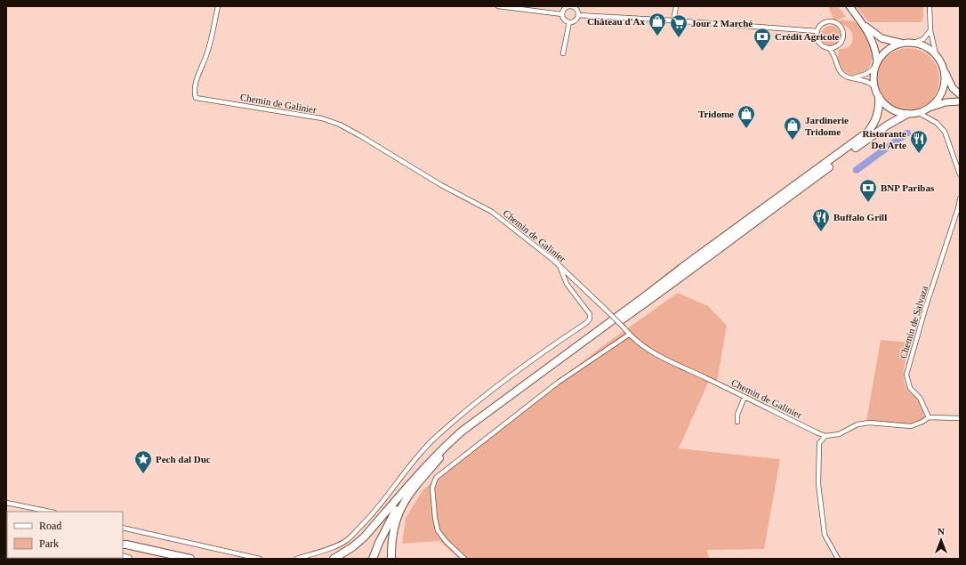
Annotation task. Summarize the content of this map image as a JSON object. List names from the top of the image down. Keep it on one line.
{"streets":{"street":["Chemin de Galinier","Chemin de Salvaza"]},"places":{"shop":["Château d'Ax","Tridome","Jardinerie Tridome"],"supermarket":["Jour 2 Marché"],"bank":["Crédit Agricole","BNP Paribas"],"restaurant":["Ristorante Del Arte","Buffalo Grill"],"place":["Pech dal Duc"]},"legend":["Road","Park"],"north":"top"}
